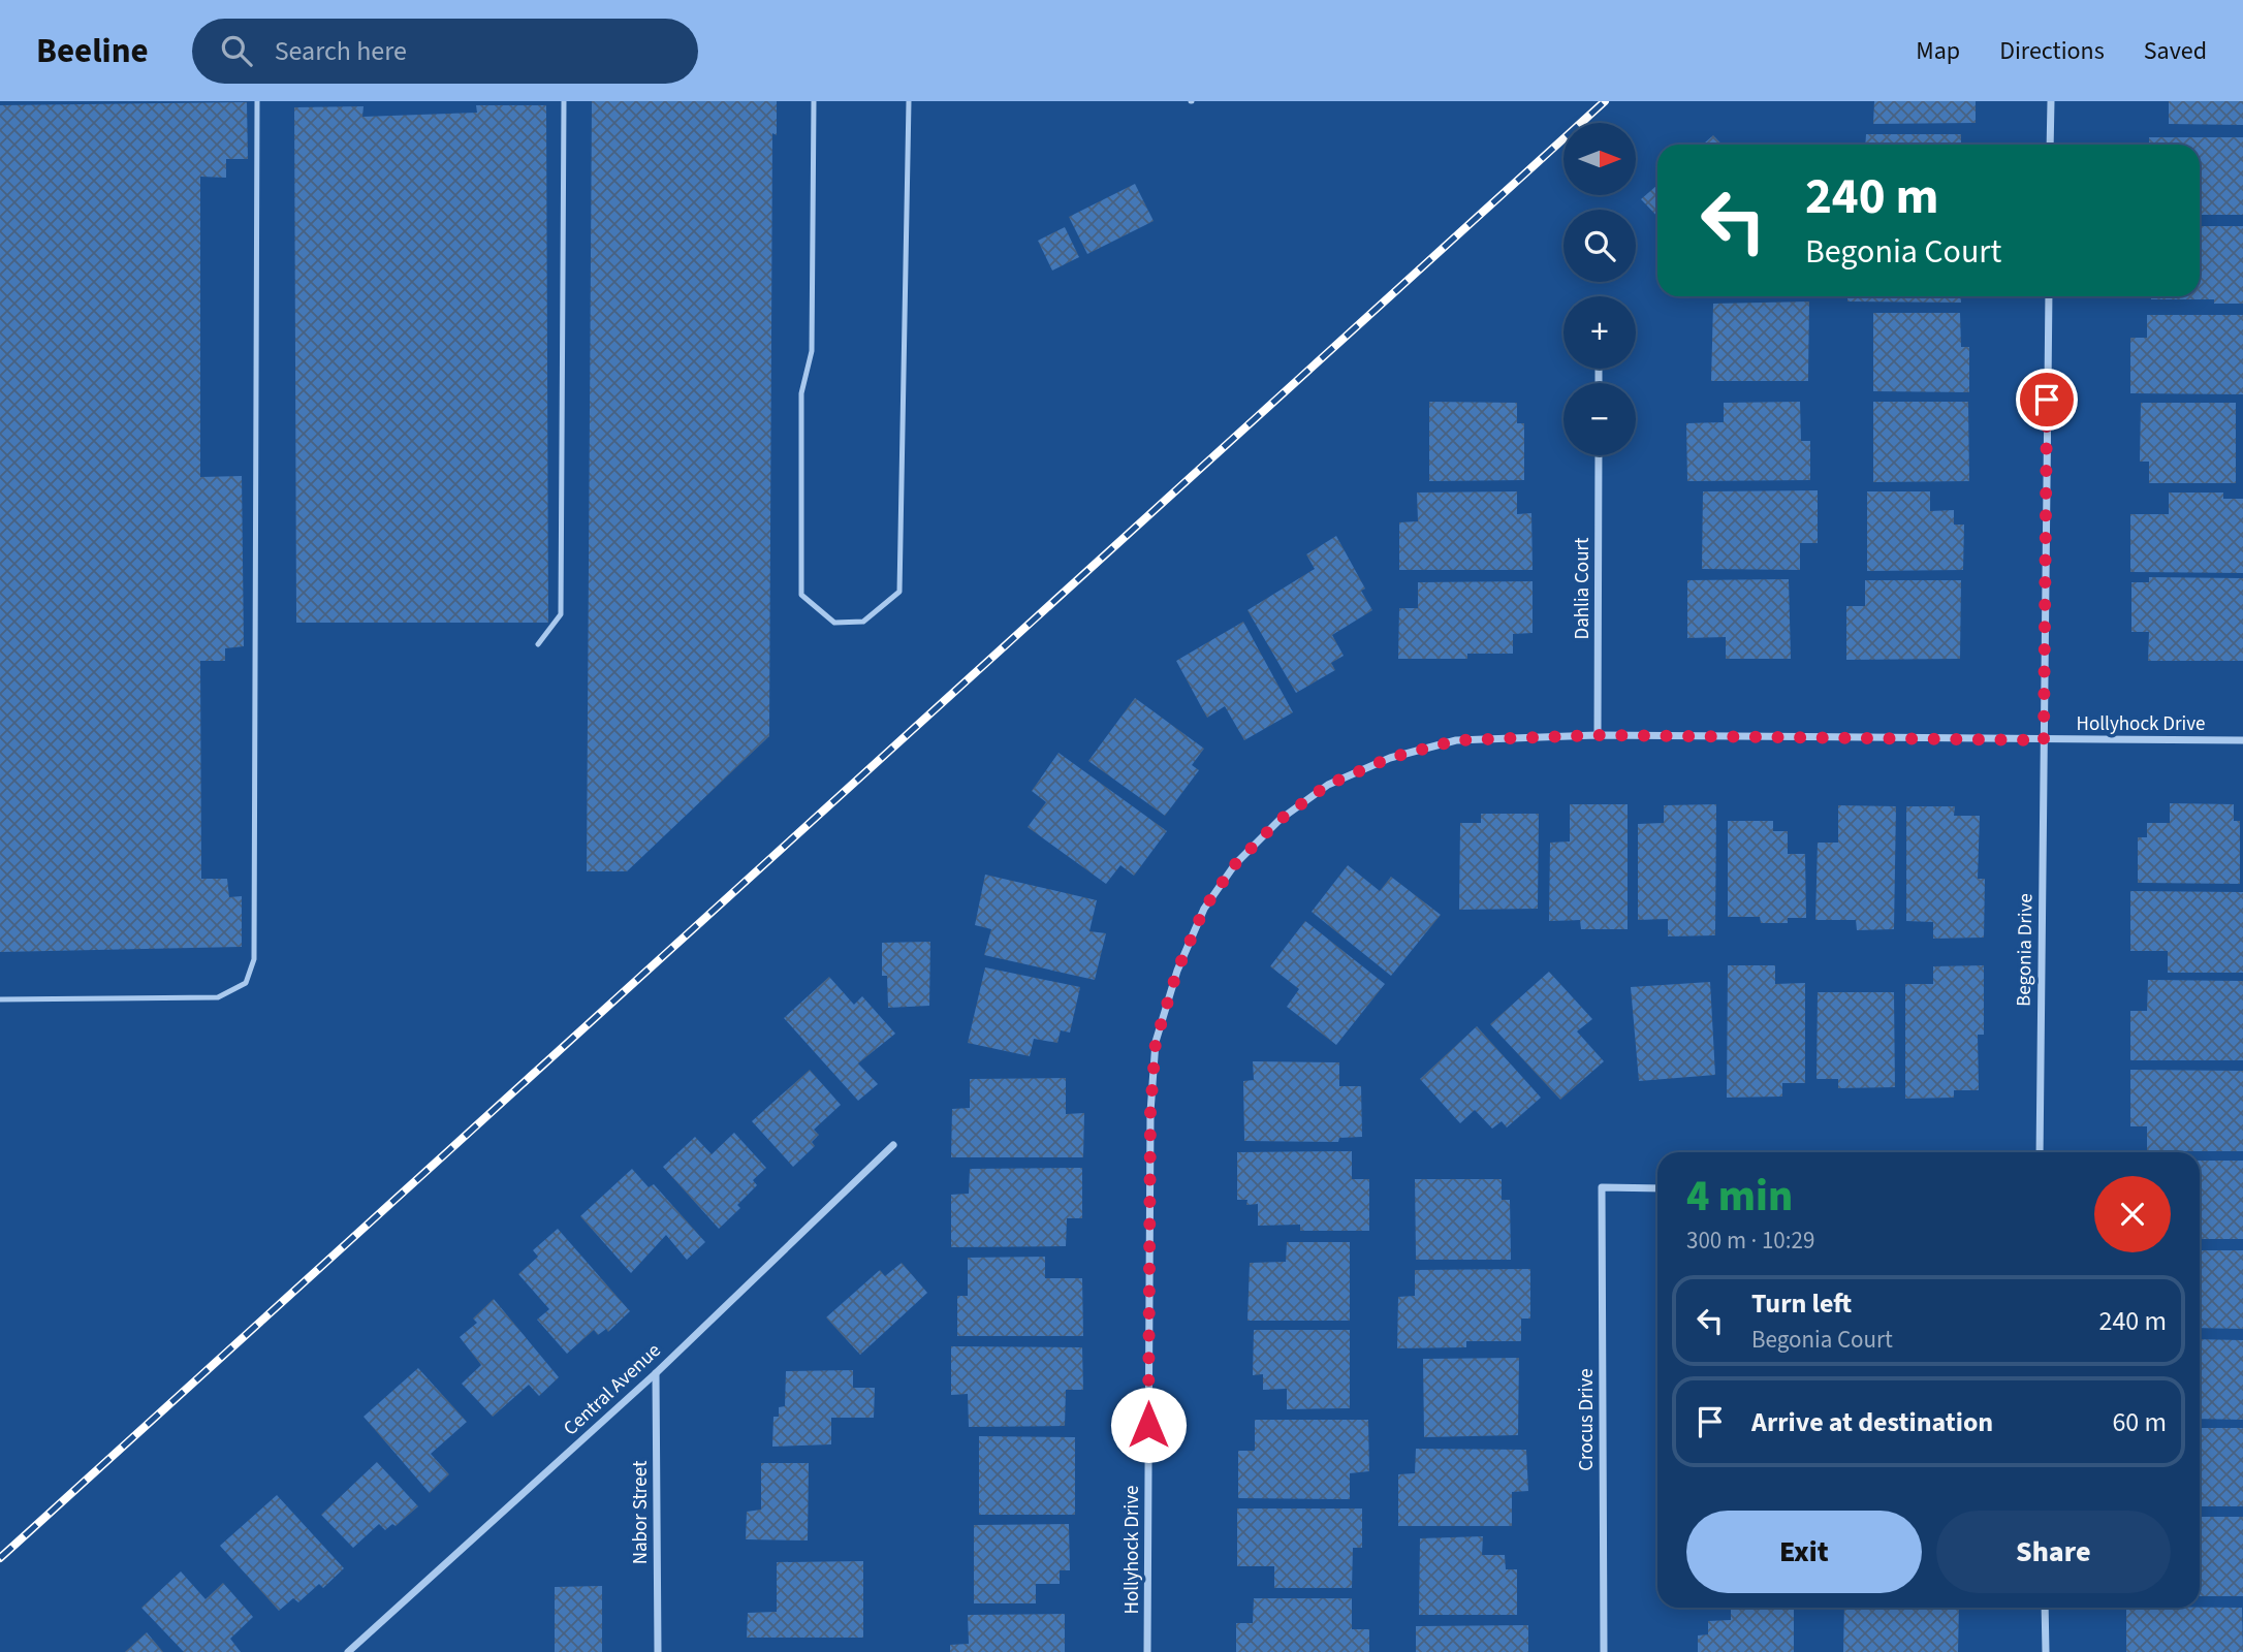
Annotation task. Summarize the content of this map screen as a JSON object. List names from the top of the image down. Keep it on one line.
{"streets":{"street":["Dahlia Court","Hollyhock Drive","Begonia Drive","Central Avenue","Crocus Drive","Nabor Street"]},"crossings":[["Dahlia Court","Hollyhock Drive"],["Hollyhock Drive","Begonia Drive"],["Central Avenue","Nabor Street"]],"north":"right","page":{"header":"Beeline","search":"Search here","nav":["Map","Directions","Saved"],"map_buttons":["+","−"],"turn":["240 m","Begonia Court"],"heading":["4 min","300 m · 10:29"],"list":[{"name":"Turn left","note":"Begonia Court","value":"240 m"},{"name":"Arrive at destination","value":"60 m"}],"buttons":["Exit","Share"]}}
